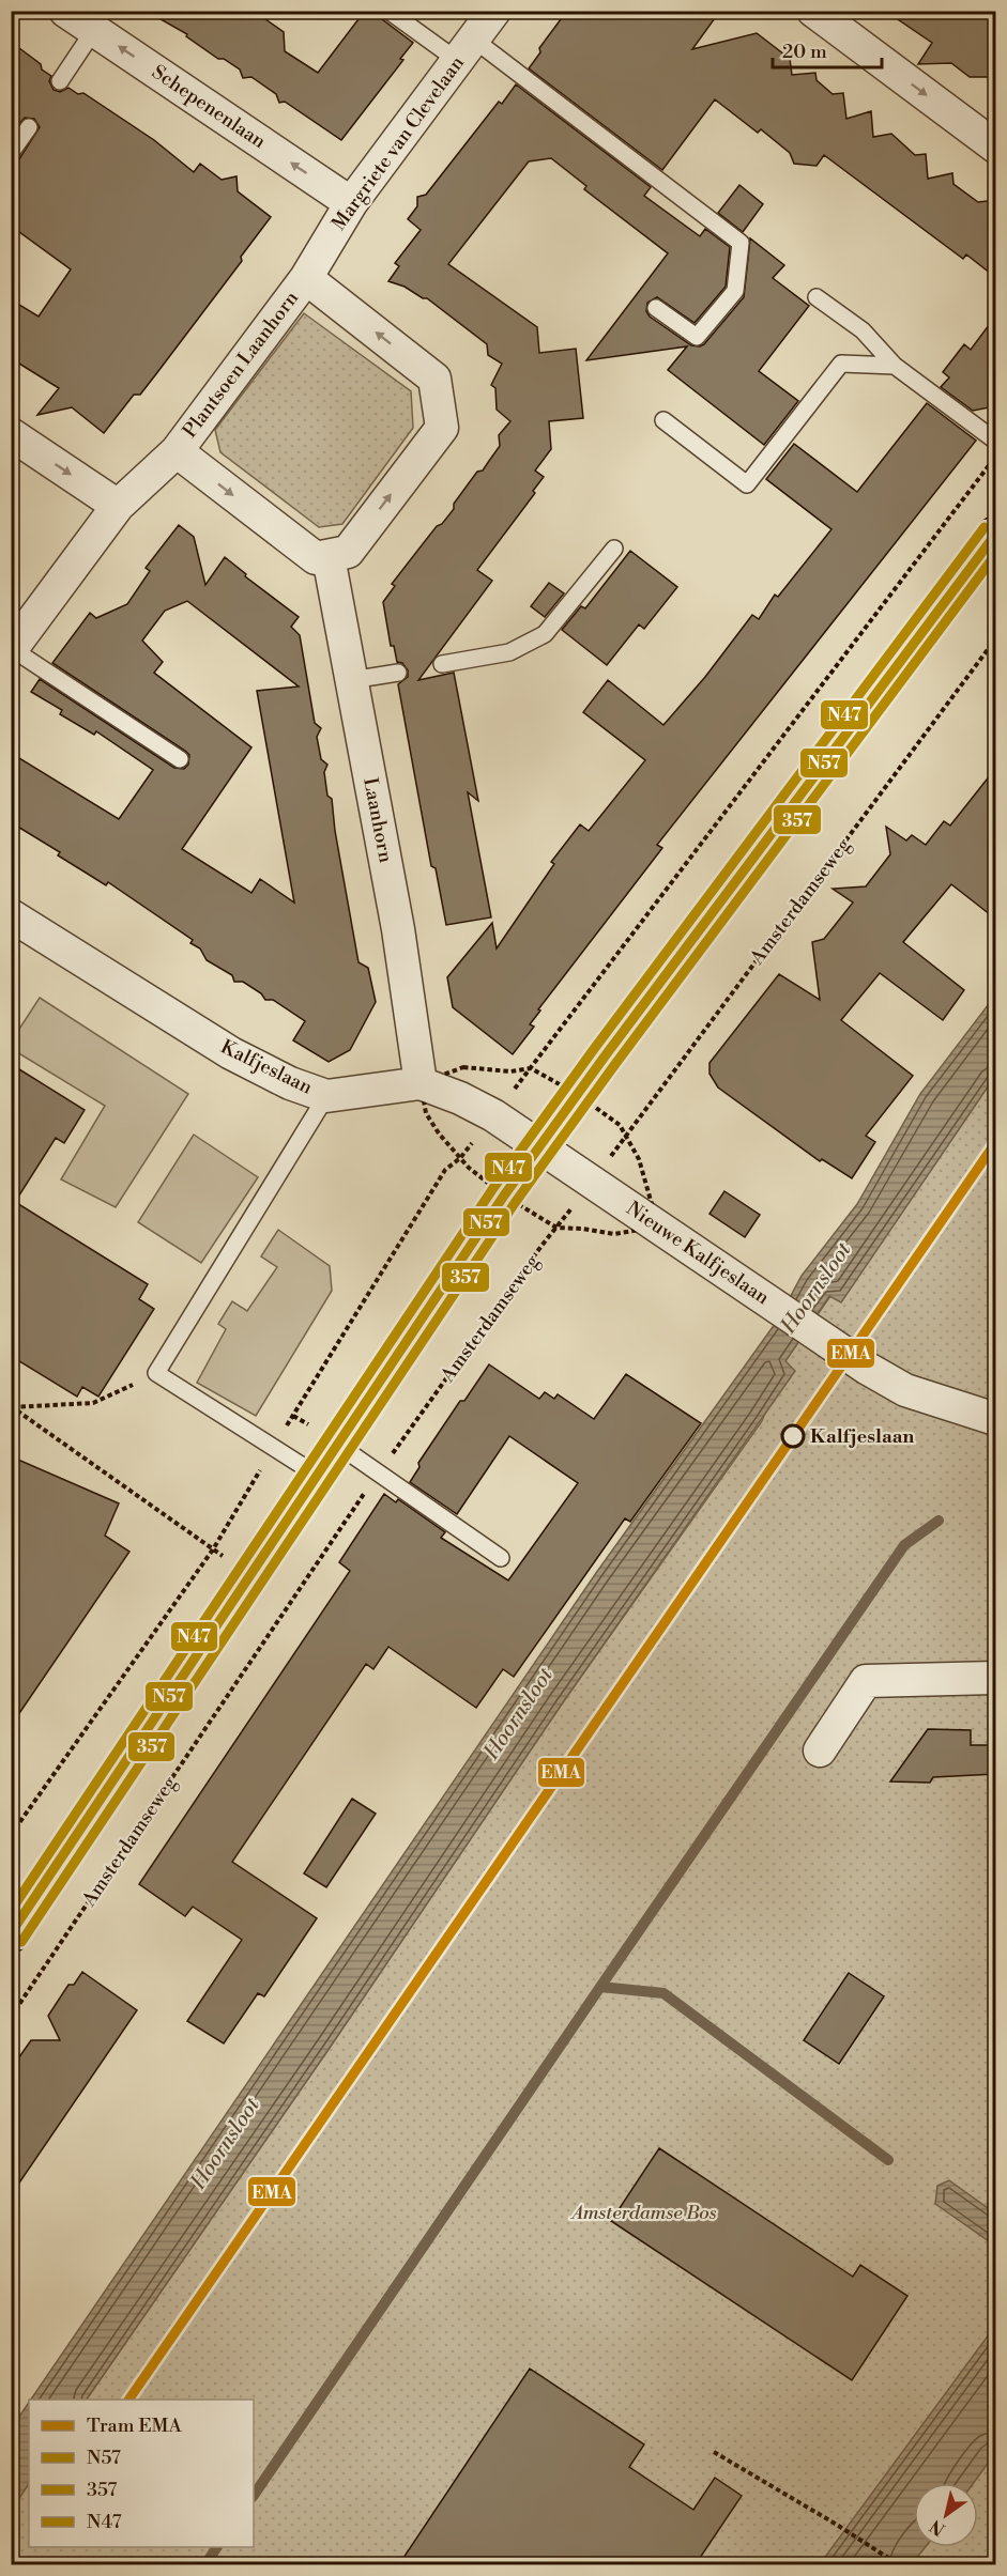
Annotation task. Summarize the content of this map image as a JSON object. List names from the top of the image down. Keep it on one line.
{"streets":{"street":["Schepenenlaan","Margriete van Clevelaan","Plantsoen Laanhorn","Laanhorn","Kalfjeslaan","Nieuwe Kalfjeslaan"],"path":["Amsterdamseweg"]},"crossings":[["Schepenenlaan","Margriete van Clevelaan"],["Margriete van Clevelaan","Plantsoen Laanhorn"],["Plantsoen Laanhorn","Laanhorn"],["Laanhorn","Kalfjeslaan"],["Amsterdamseweg","Nieuwe Kalfjeslaan"],["Kalfjeslaan","Nieuwe Kalfjeslaan"]],"one_way":["Schepenenlaan"],"water":["Hoornsloot"],"parks":["Amsterdamse Bos"],"places":["Kalfjeslaan"],"lines":["transit line N47","transit line N57","transit line 357","tram line EMA"],"legend":["Tram EMA","N57","357","N47"],"scale_bar":"20 m","north":"bottom left"}
